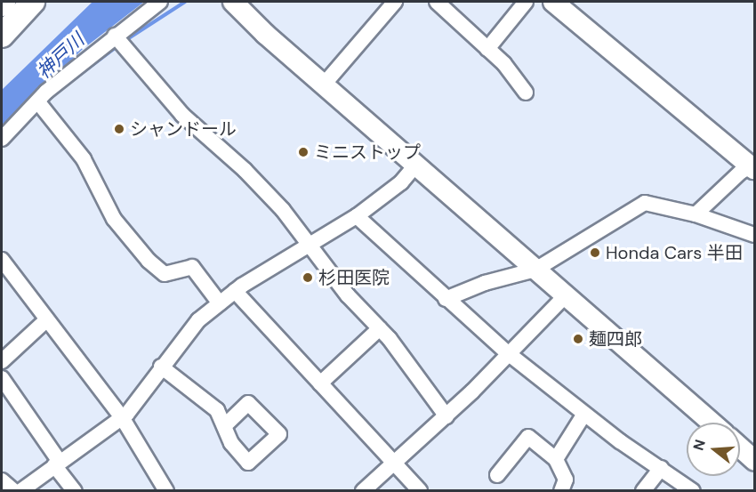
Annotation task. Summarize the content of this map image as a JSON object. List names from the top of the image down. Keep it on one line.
{"water":["神戸川"],"places":["シャンドール","ミニストップ","Honda Cars 半田","杉田医院","麺四郎"],"north":"left"}
